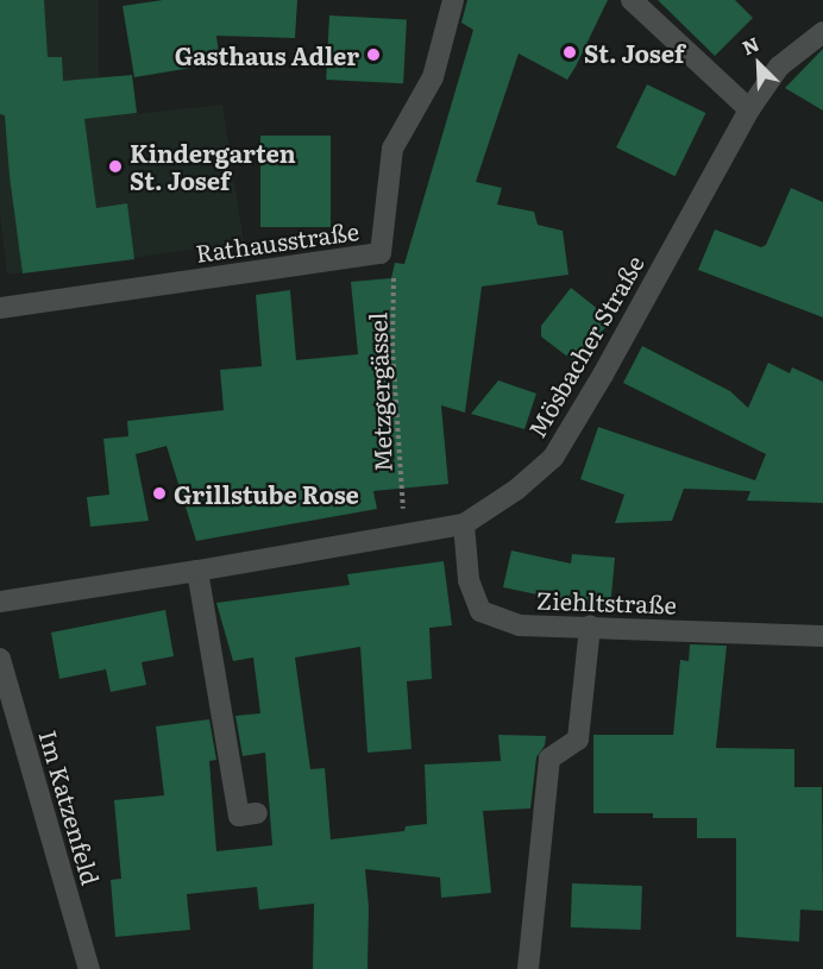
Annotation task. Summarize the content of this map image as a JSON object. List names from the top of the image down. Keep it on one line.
{"streets":{"street":["Rathausstraße","Mösbacher Straße","Ziehltstraße","Im Katzenfeld"],"path":["Metzgergässel"]},"crossings":[["Rathausstraße","Metzgergässel"],["Mösbacher Straße","Metzgergässel"],["Mösbacher Straße","Ziehltstraße"]],"places":["St. Josef","Gasthaus Adler","Kindergarten St. Josef","Grillstube Rose"],"north":"top left"}
